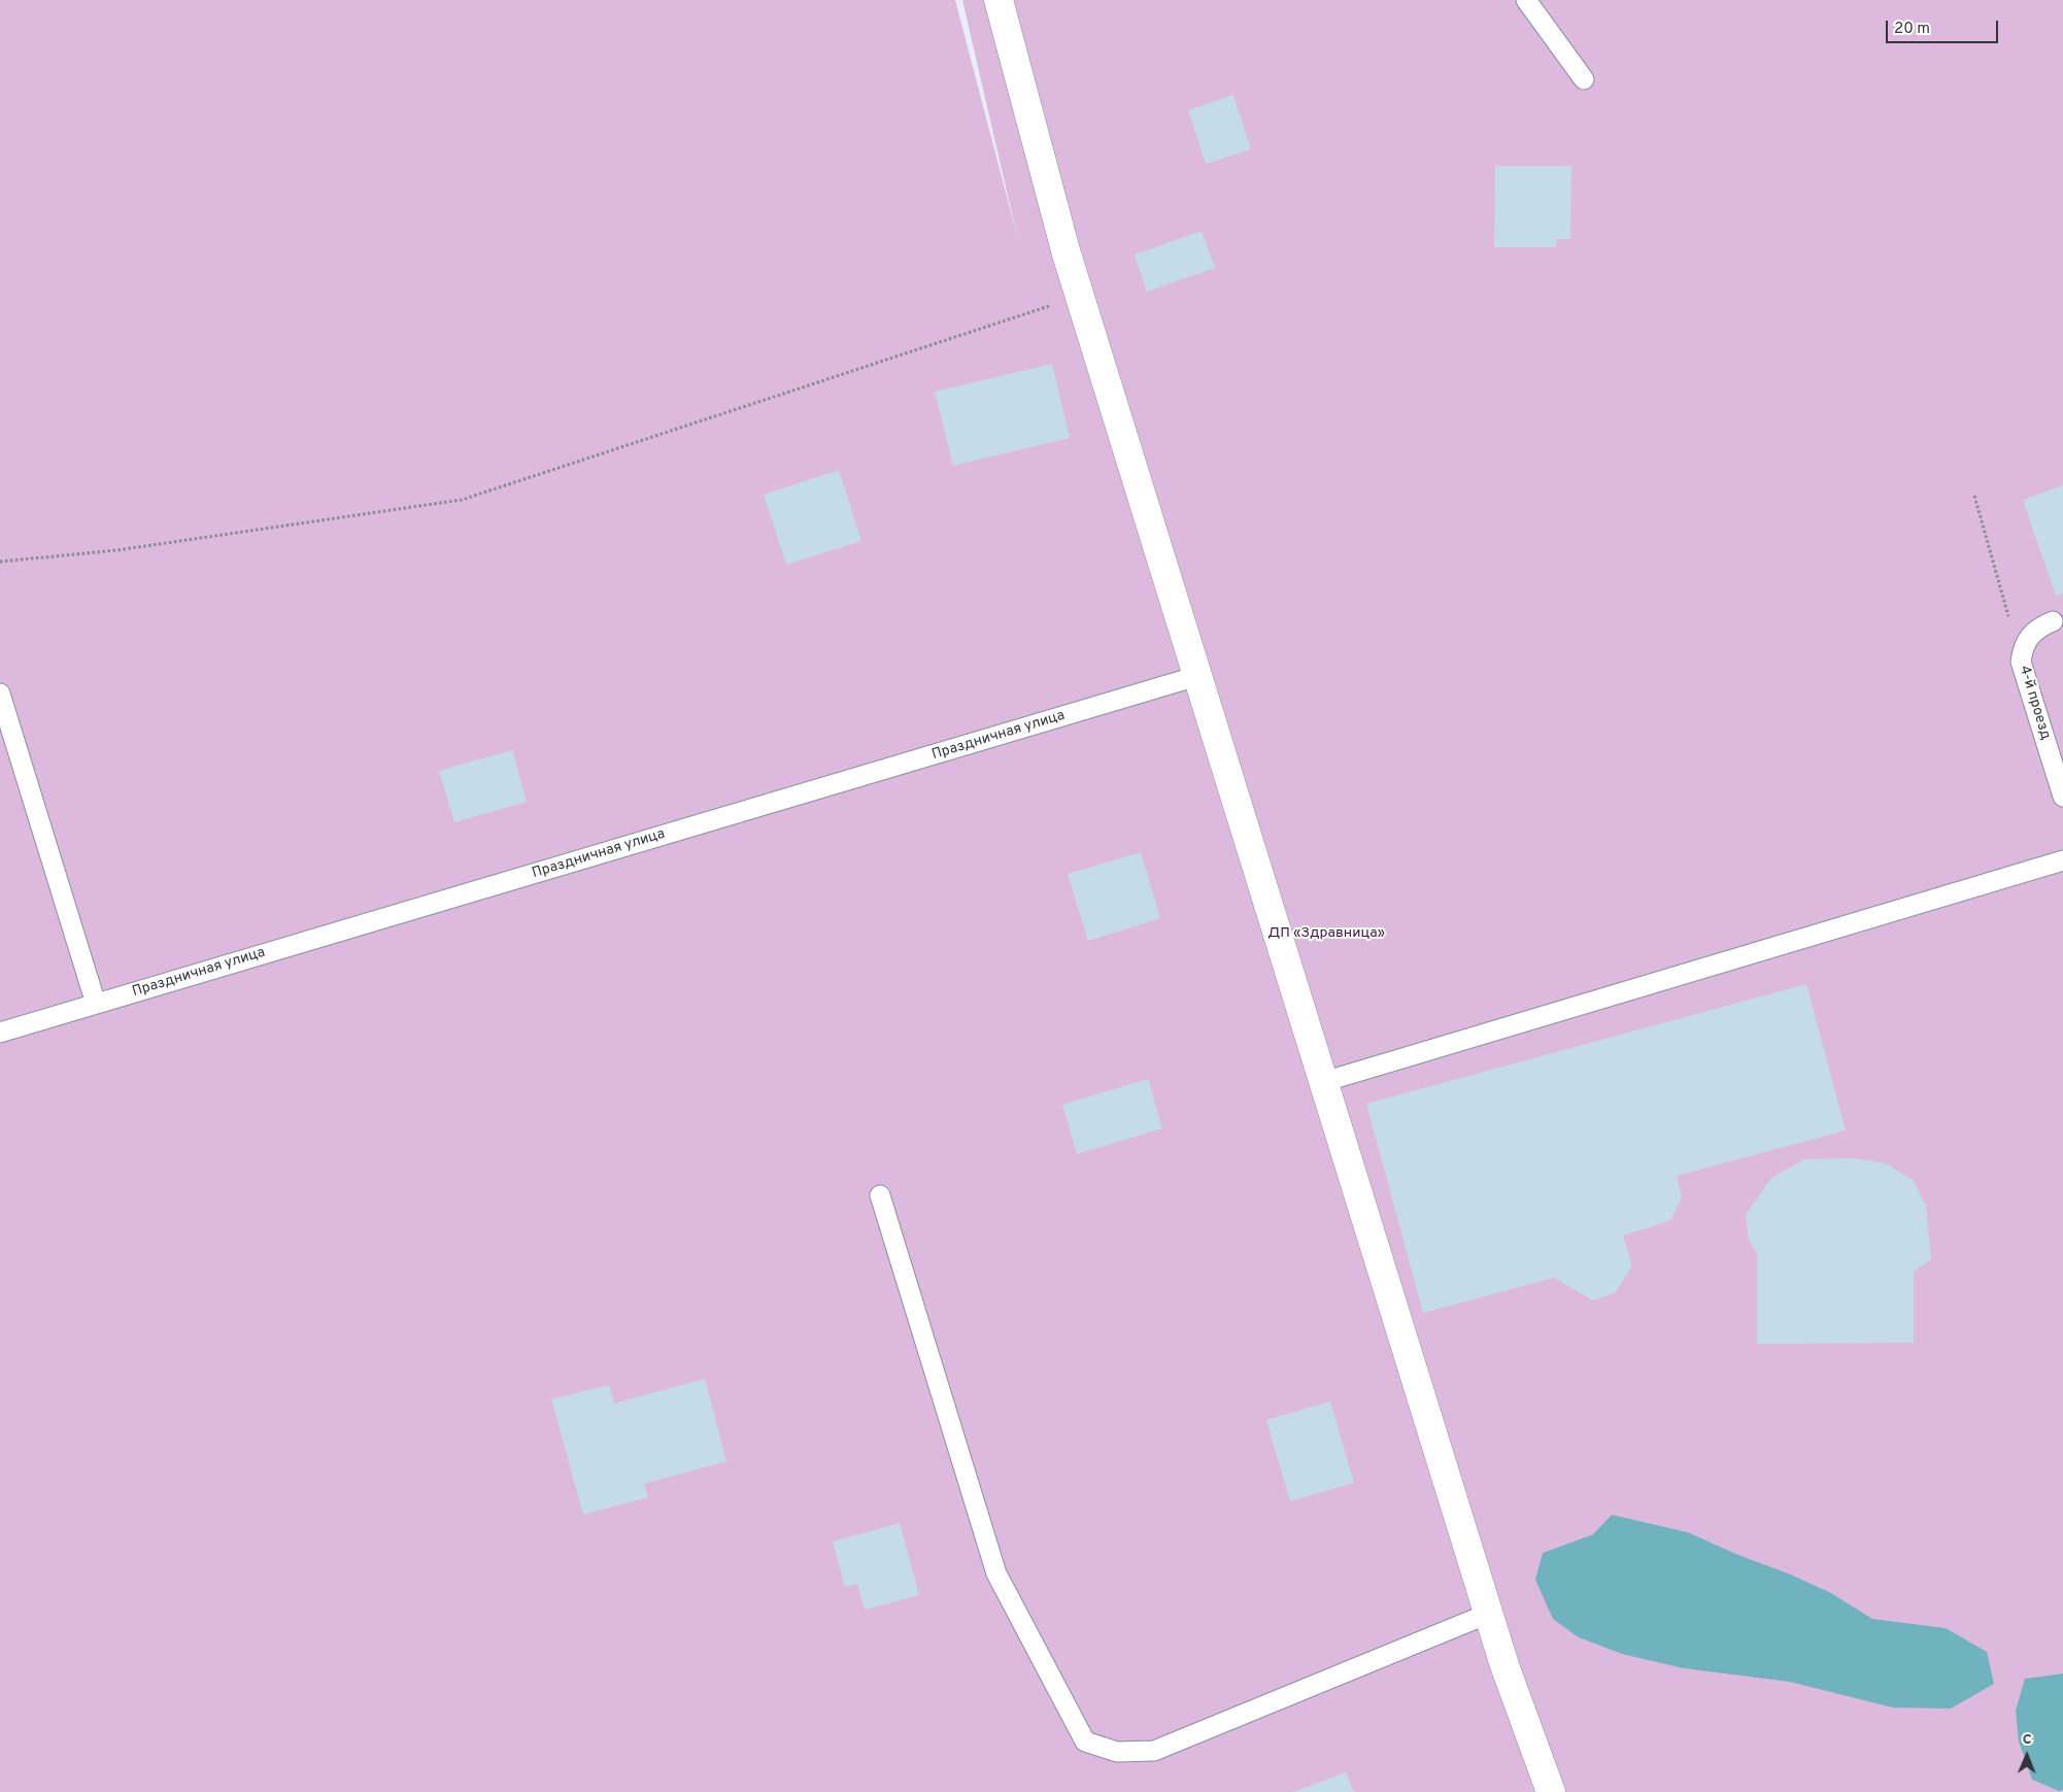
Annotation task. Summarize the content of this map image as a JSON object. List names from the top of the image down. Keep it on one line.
{"streets":{"lane":["4-й проезд","Праздничная улица"]},"parks":["ДП «Здравница»"],"scale_bar":"20 m","north":"top"}
